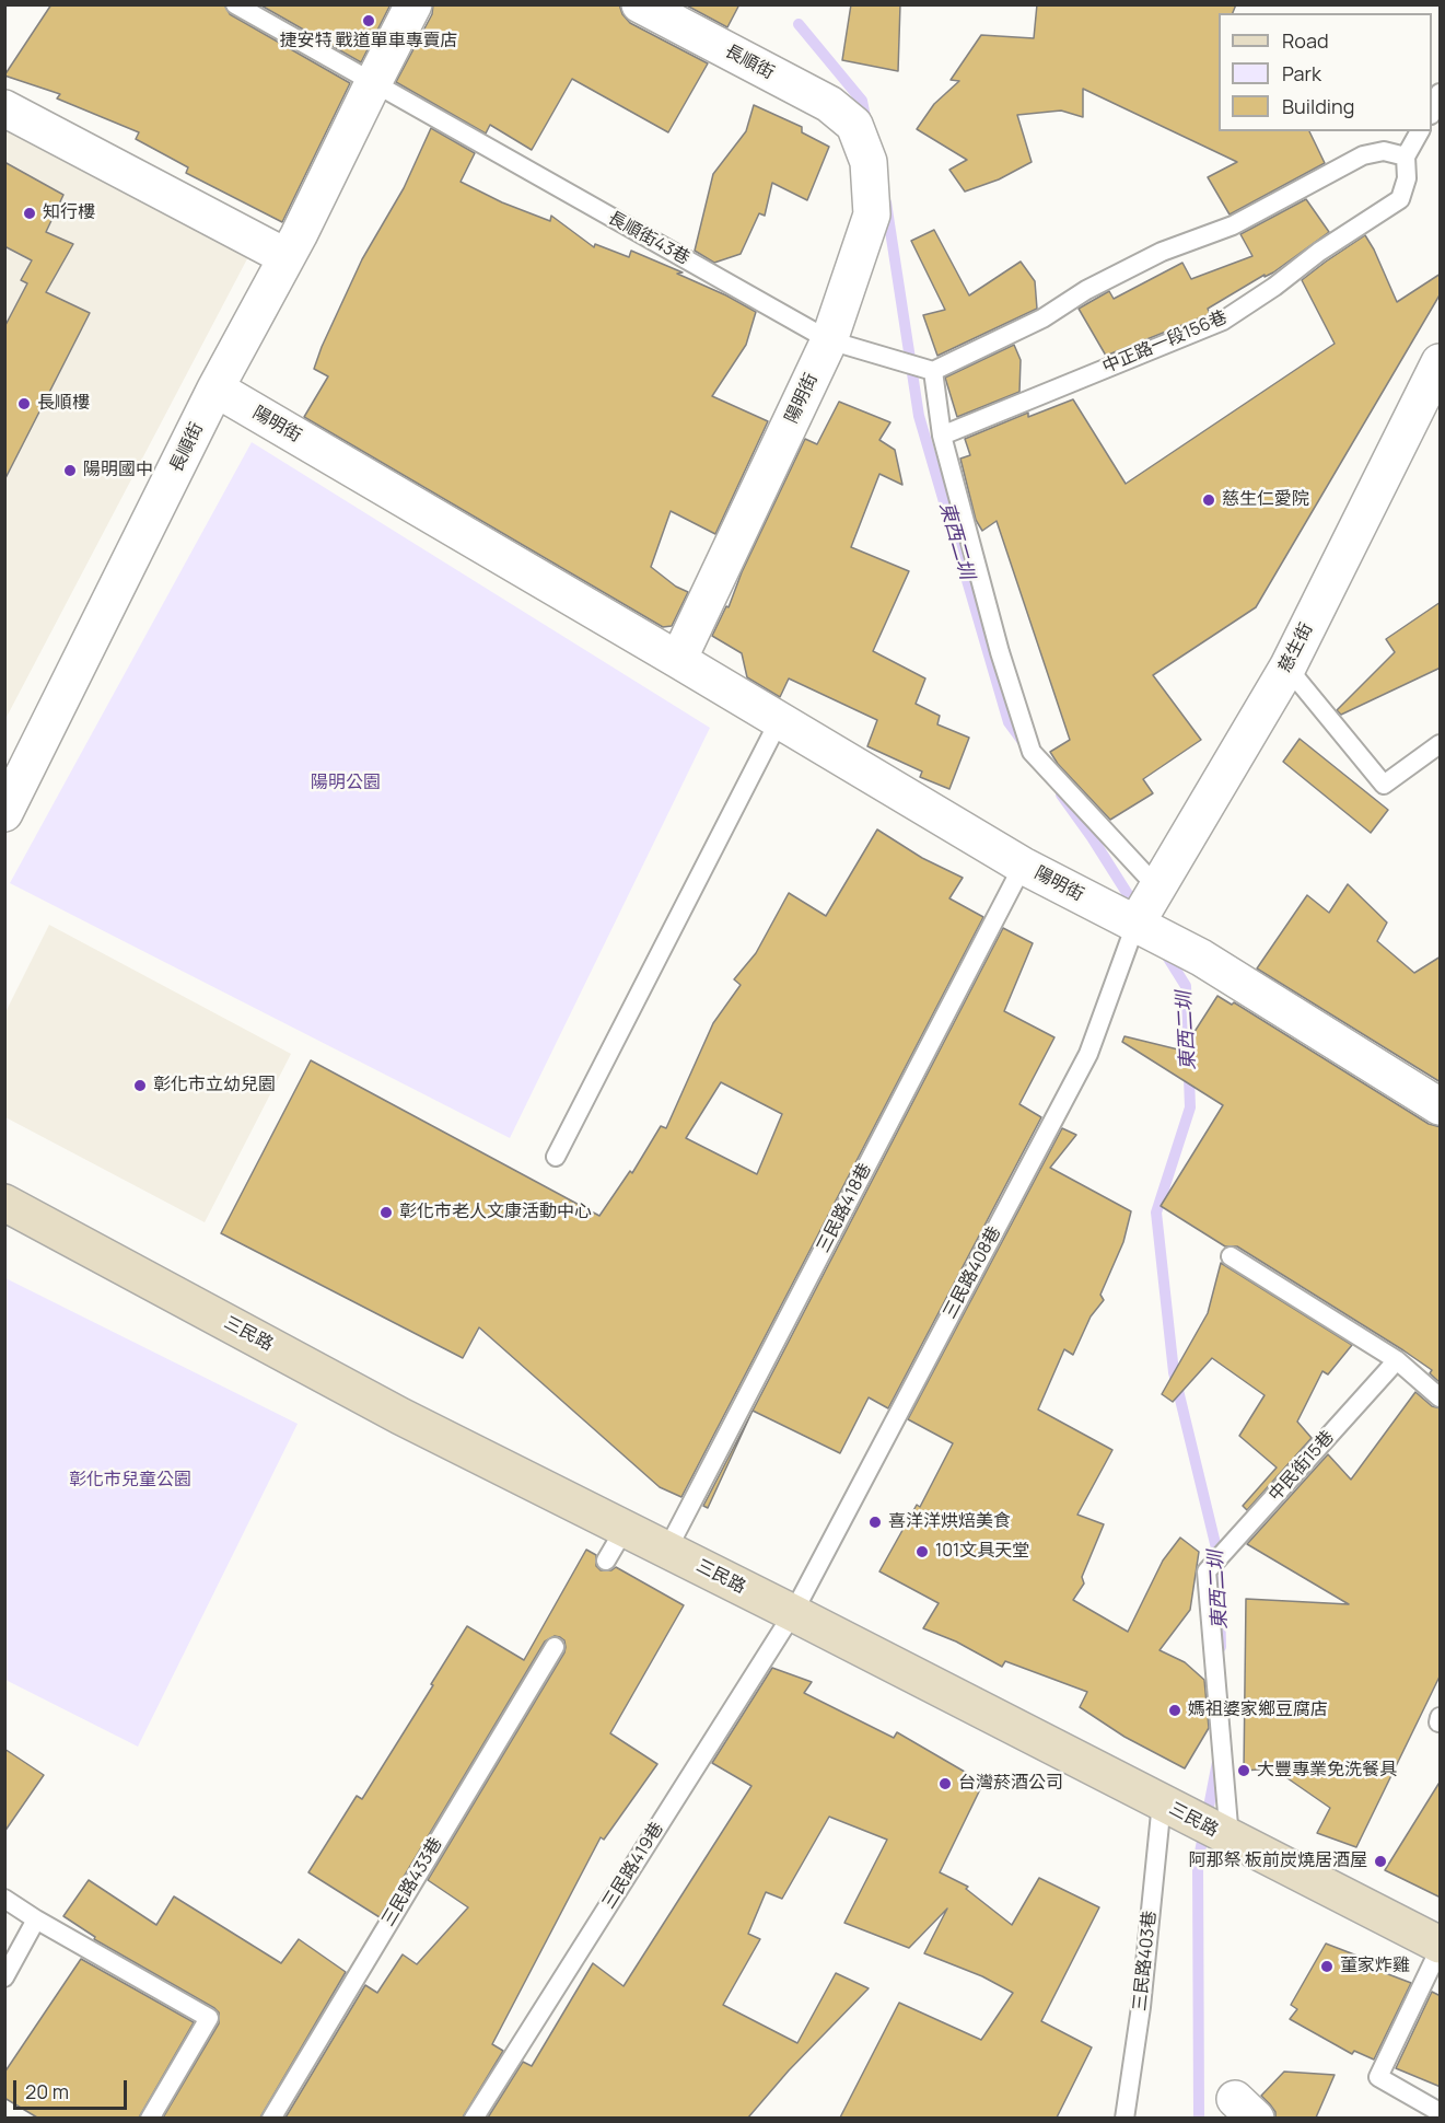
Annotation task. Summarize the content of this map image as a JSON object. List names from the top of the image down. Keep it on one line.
{"streets":{"street":["長順街","陽明街","慈生街","三民路"],"lane":["長順街43巷","中正路一段156巷","三民路418巷","三民路408巷","中民街15巷","三民路419巷","三民路433巷","三民路403巷"]},"crossings":[["長順街","長順街43巷"],["長順街","陽明街"],["長順街43巷","陽明街"],["陽明街","慈生街"],["陽明街","三民路418巷"],["陽明街","三民路408巷"],["慈生街","三民路408巷"],["三民路418巷","三民路"],["三民路408巷","三民路"],["三民路408巷","三民路419巷"],["三民路","中民街15巷"],["三民路","三民路419巷"],["三民路","三民路403巷"]],"water":["東西二圳"],"parks":["陽明公園","彰化市兒童公園"],"places":["捷安特 戰道單車專賣店","知行樓","長順樓","陽明國中","慈生仁愛院","彰化市立幼兒園","彰化市老人文康活動中心","喜洋洋烘焙美食","101文具天堂","媽祖婆家鄉豆腐店","大豐專業免洗餐具","台灣菸酒公司","阿那祭 板前炭燒居酒屋","董家炸雞"],"legend":["Road","Park","Building"],"scale_bar":"20 m"}
